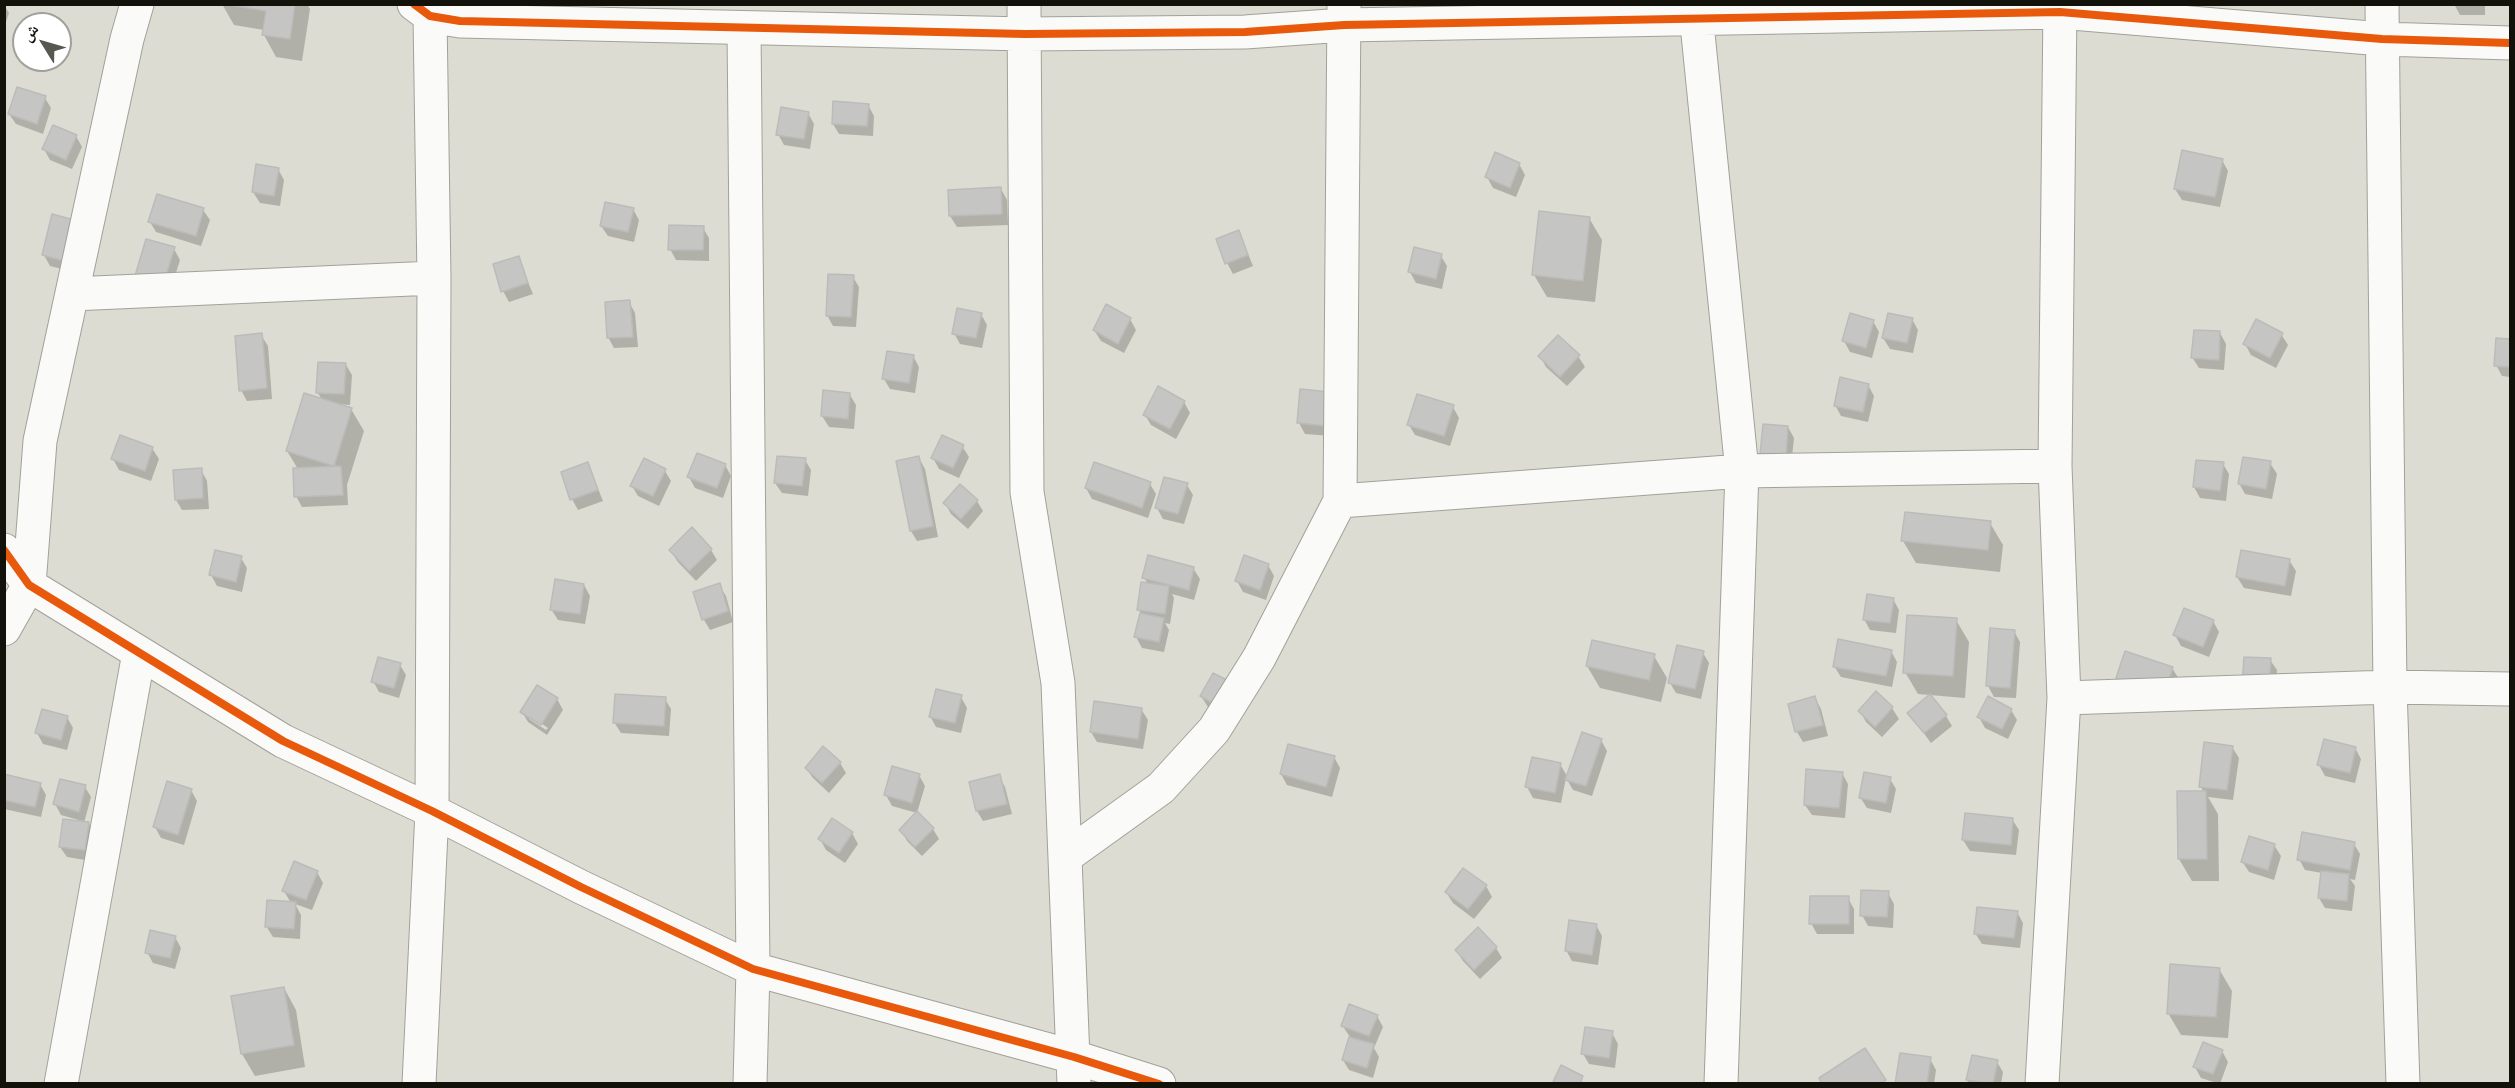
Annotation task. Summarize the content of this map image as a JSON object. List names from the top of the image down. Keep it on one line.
{"north":"top left"}
